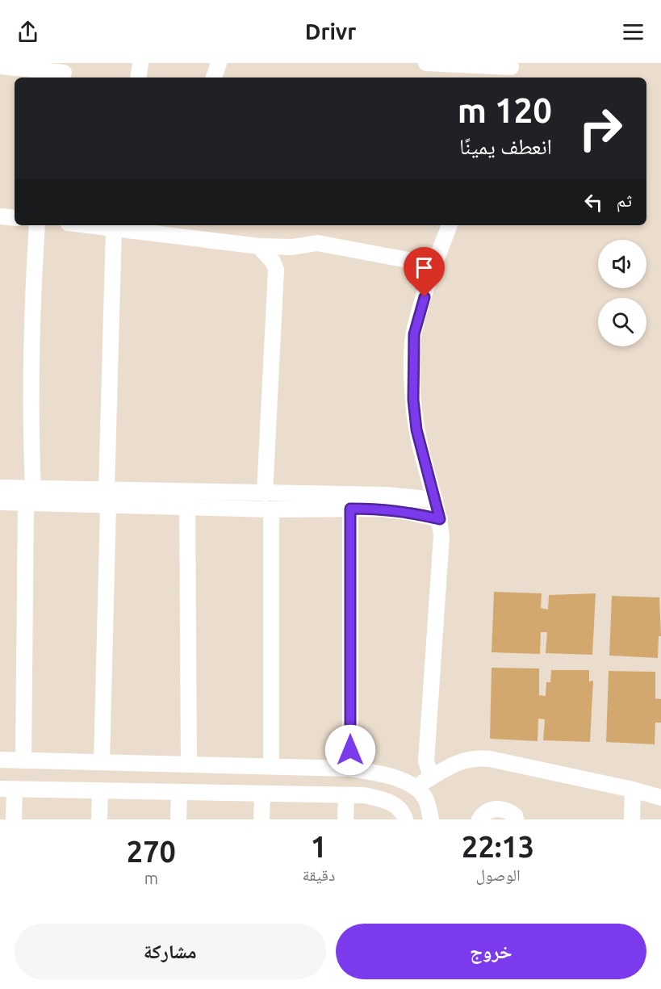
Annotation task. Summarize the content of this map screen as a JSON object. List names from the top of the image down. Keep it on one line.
{"page":{"header":"Drivr","turn":["120 m","انعطف يمينًا"],"then":"ثم","eta":["22:13","الوصول","1","دقيقة","270","m"],"buttons":["خروج","مشاركة"]}}
